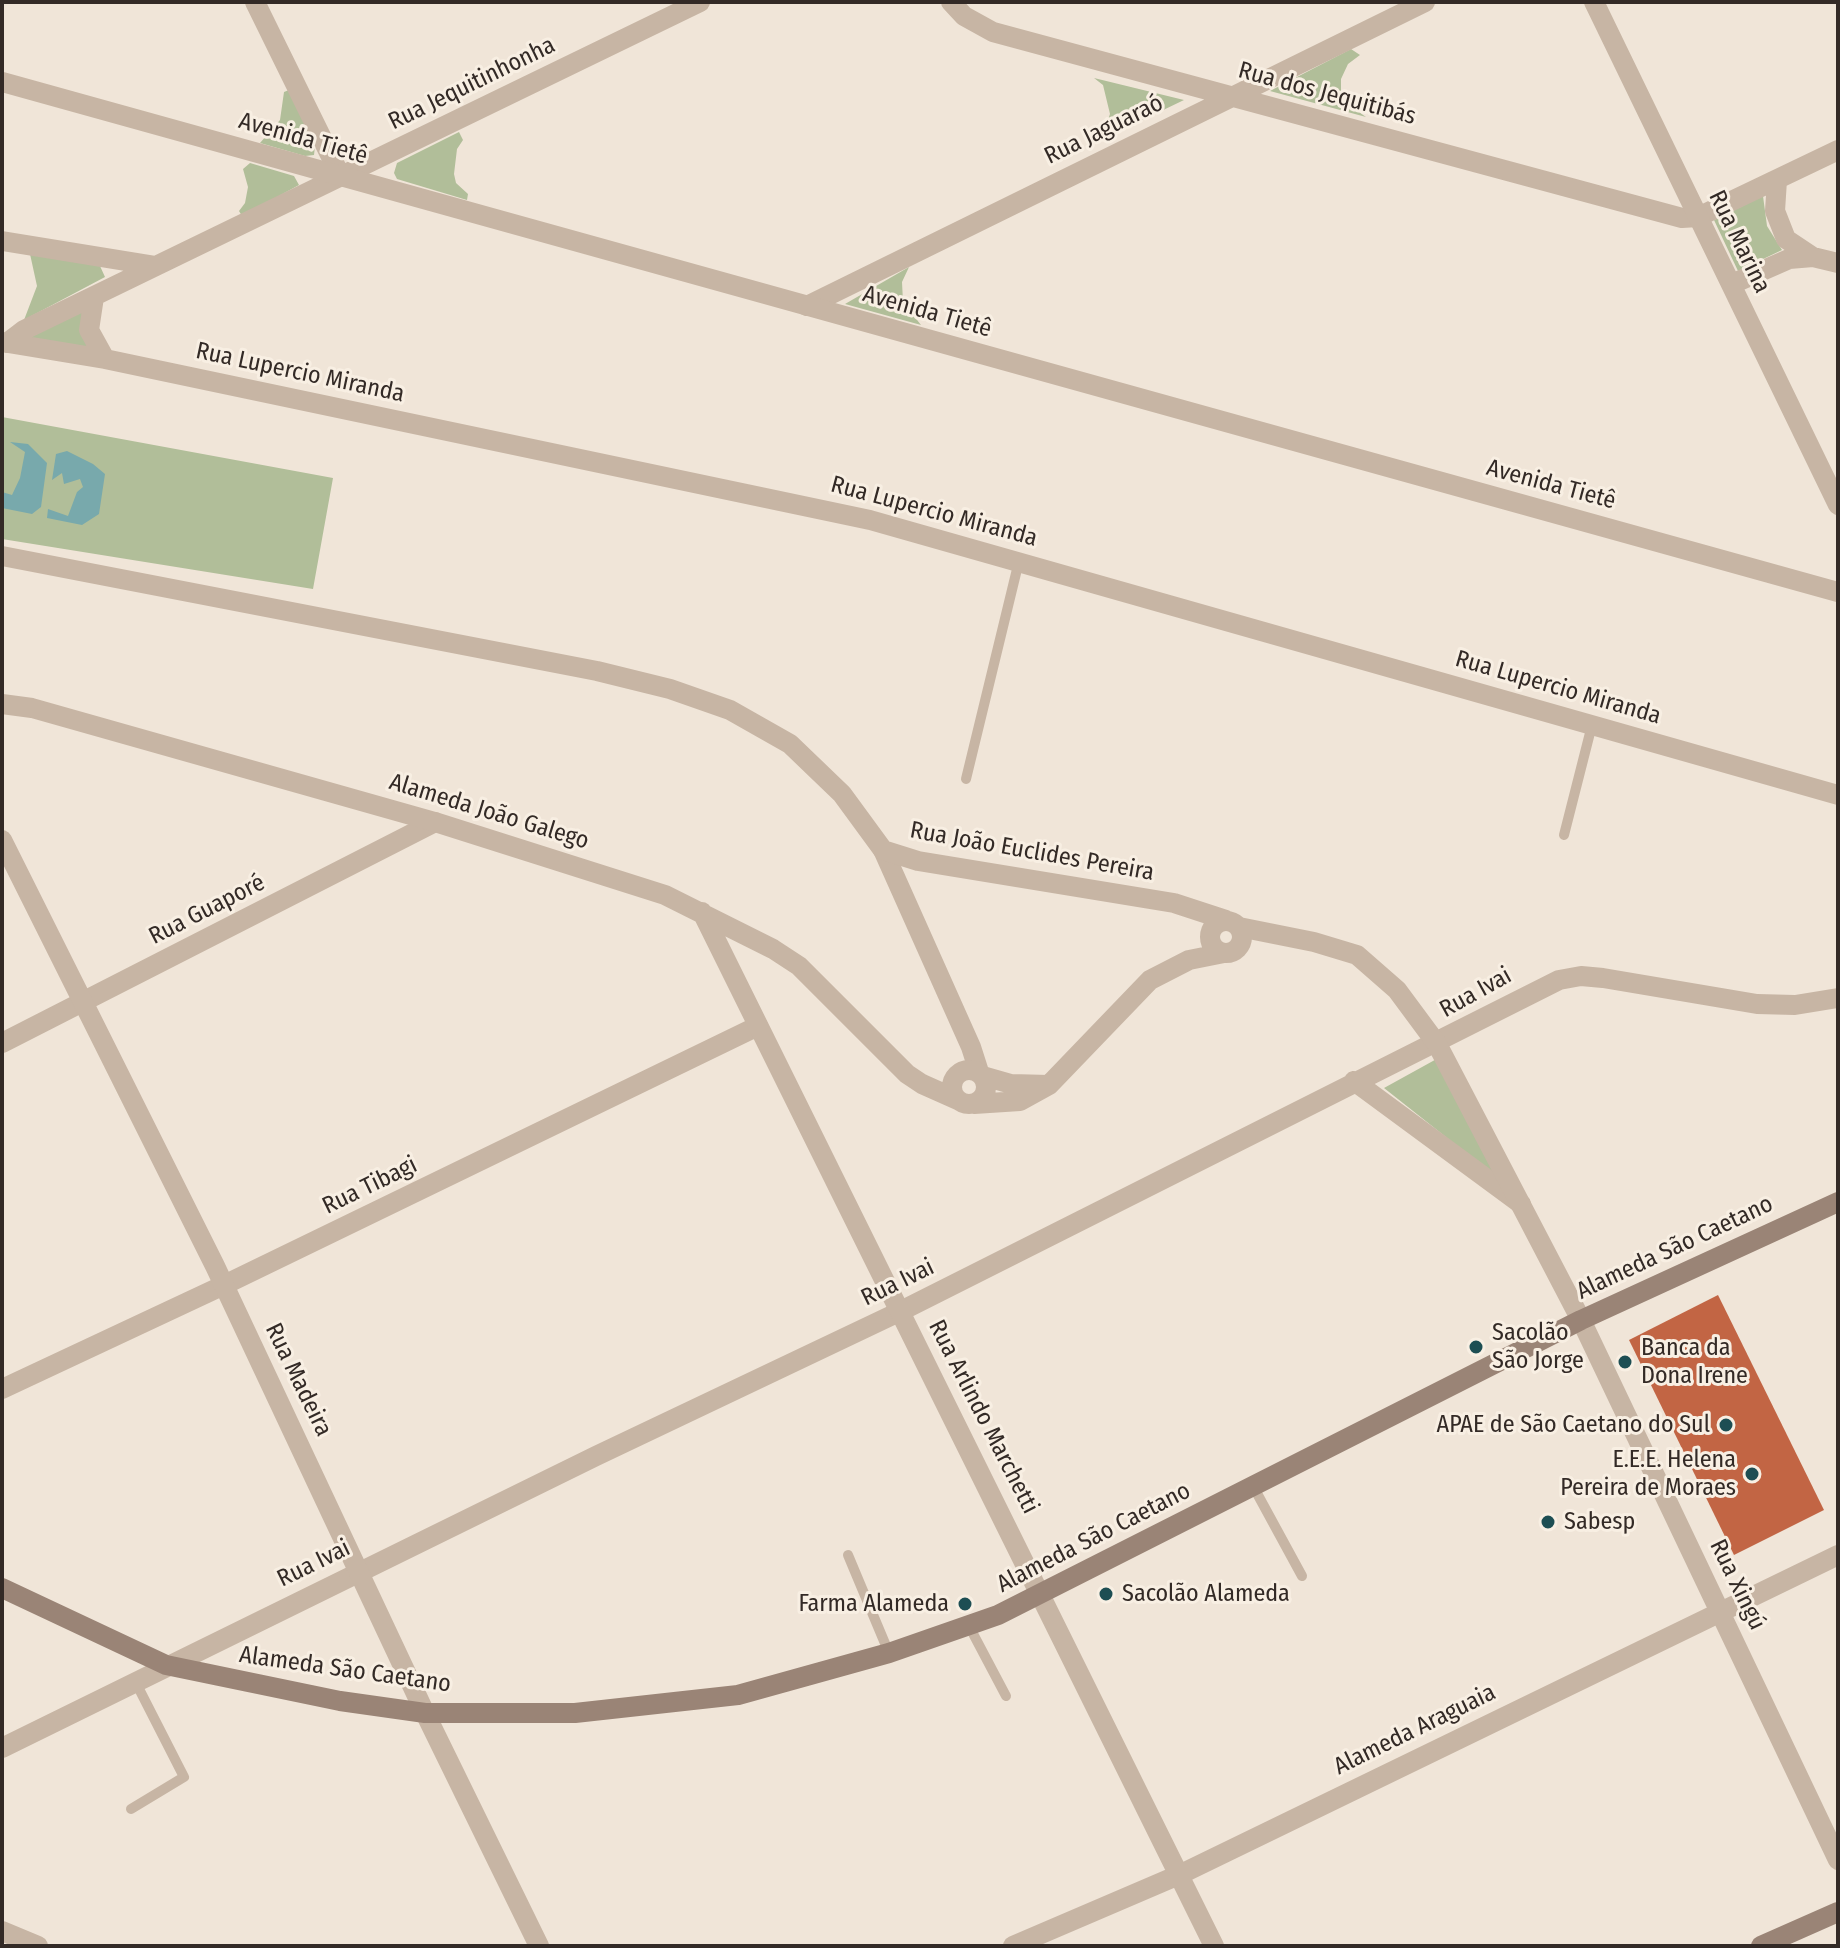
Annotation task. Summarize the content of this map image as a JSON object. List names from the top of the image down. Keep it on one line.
{"streets":{"main road":["Alameda São Caetano"],"street":["Rua Jequitinhonha","Rua dos Jequitibás","Rua Jaguaraó","Avenida Tietê","Rua Marina","Rua Lupercio Miranda","Alameda João Galego","Rua João Euclides Pereira","Rua Guaporé","Rua Ivai","Rua Tibagi","Rua Madeira","Rua Arlindo Marchetti","Rua Xingú","Alameda Araguaia"]},"crossings":[["Rua Jequitinhonha","Avenida Tietê"],["Rua Jequitinhonha","Rua Lupercio Miranda"],["Rua dos Jequitibás","Rua Jaguaraó"],["Rua dos Jequitibás","Rua Marina"],["Rua Jaguaraó","Avenida Tietê"],["Alameda João Galego","Rua Guaporé"],["Alameda João Galego","Rua Arlindo Marchetti"],["Rua Guaporé","Rua Madeira"],["Rua Ivai","Alameda São Caetano"],["Rua Ivai","Rua Madeira"],["Rua Ivai","Rua Arlindo Marchetti"],["Rua Ivai","Rua Xingú"],["Rua Tibagi","Rua Madeira"],["Rua Tibagi","Rua Arlindo Marchetti"],["Alameda São Caetano","Rua Madeira"],["Alameda São Caetano","Rua Arlindo Marchetti"],["Alameda São Caetano","Rua Xingú"],["Rua Arlindo Marchetti","Alameda Araguaia"],["Rua Xingú","Alameda Araguaia"]],"places":["Sacolão São Jorge","Banca da Dona Irene","APAE de São Caetano do Sul","E.E.E. Helena Pereira de Moraes","Sabesp","Sacolão Alameda","Farma Alameda"]}
